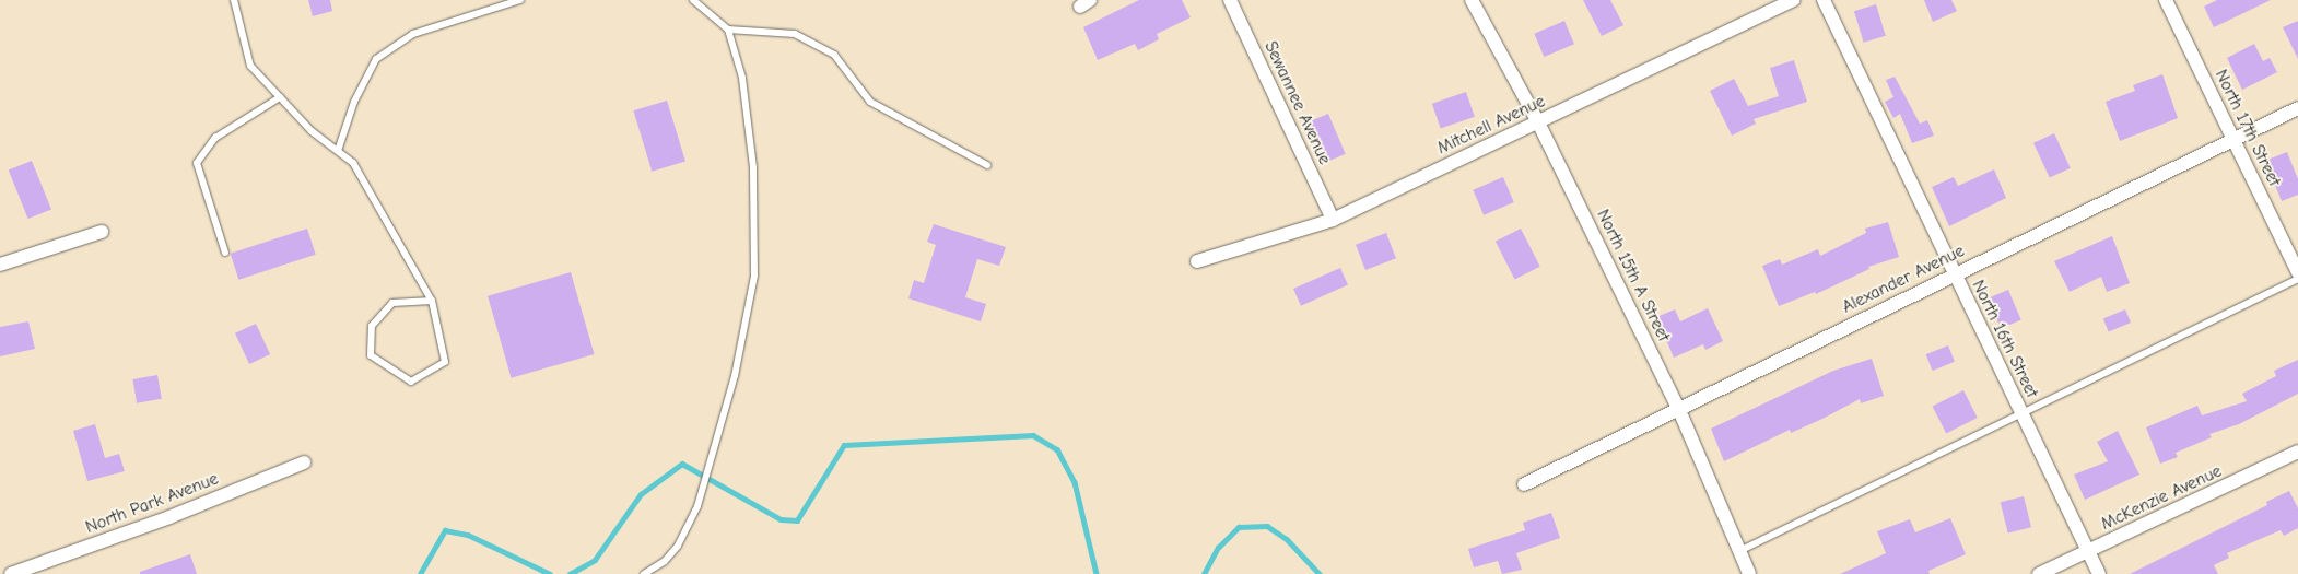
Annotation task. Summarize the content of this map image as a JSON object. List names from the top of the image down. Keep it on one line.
{"streets":{"street":["Sewannee Avenue","Mitchell Avenue","North 17th Street","North 15th A Street","Alexander Avenue","North 16th Street","McKenzie Avenue","North Park Avenue"]},"crossings":[["Sewannee Avenue","Mitchell Avenue"],["Mitchell Avenue","North 15th A Street"],["North 17th Street","Alexander Avenue"],["North 15th A Street","Alexander Avenue"],["Alexander Avenue","North 16th Street"],["North 16th Street","McKenzie Avenue"]]}
